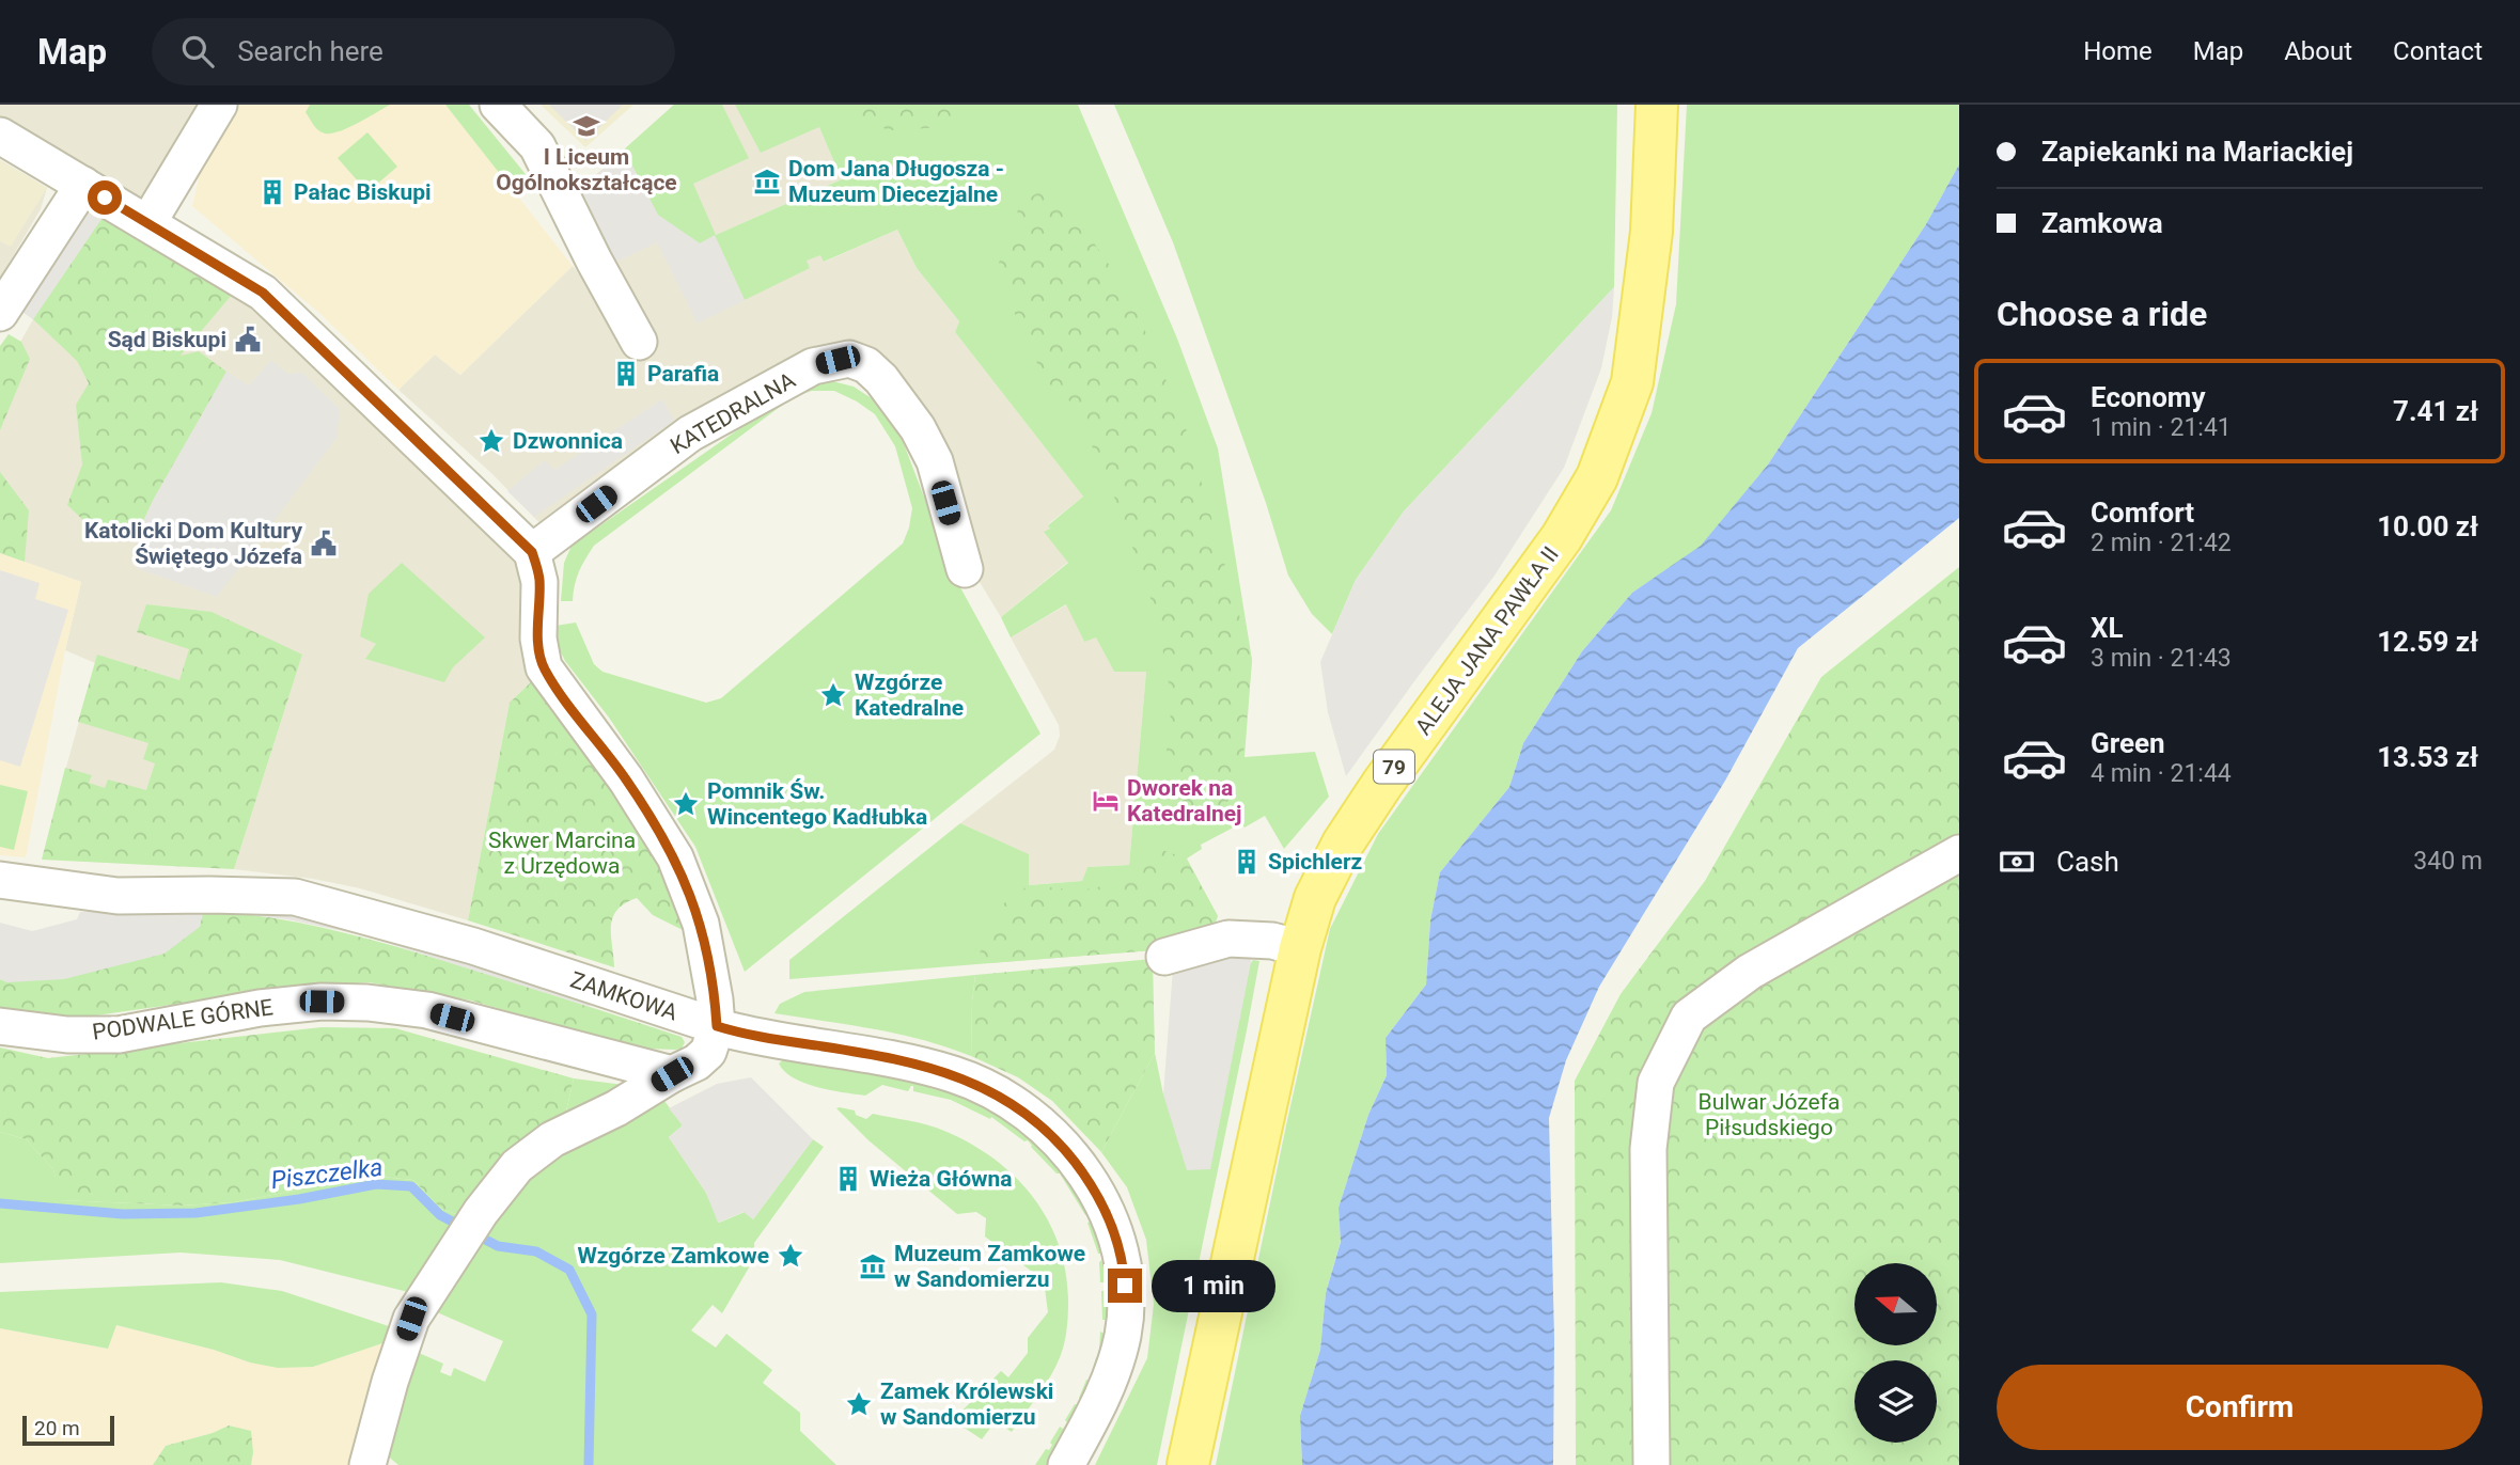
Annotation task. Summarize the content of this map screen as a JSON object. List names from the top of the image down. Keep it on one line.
{"streets":{"main road":["ALEJA JANA PAWŁA II","79"],"street":["KATEDRALNA","ZAMKOWA","PODWALE GÓRNE"]},"water":["Piszczelka"],"parks":["Skwer Marcina z Urzędowa","Bulwar Józefa Piłsudskiego"],"places":{"school or university":["I Liceum Ogólnokształcące"],"museum":["Dom Jana Długosza - Muzeum Diecezjalne","Muzeum Zamkowe w Sandomierzu"],"building":["Pałac Biskupi","Parafia","Spichlerz","Wieża Główna"],"public building":["Sąd Biskupi","Katolicki Dom Kultury Świętego Józefa"],"place":["Dzwonnica","Wzgórze Katedralne","Pomnik Św. Wincentego Kadłubka","Wzgórze Zamkowe","Zamek Królewski w Sandomierzu"],"hotel":["Dworek na Katedralnej"]},"scale_bar":"20 m","north":"left","page":{"header":"Map","search":"Search here","nav":["Home","Map","About","Contact"],"banner":["Zapiekanki na Mariackiej","Zamkowa"],"heading":"Choose a ride","list":[{"name":"Economy","note":"1 min · 21:41","value":"7.41 zł"},{"name":"Comfort","note":"2 min · 21:42","value":"10.00 zł"},{"name":"XL","note":"3 min · 21:43","value":"12.59 zł"},{"name":"Green","note":"4 min · 21:44","value":"13.53 zł"}],"pay":["Cash","340 m"],"bubble":"1 min","buttons":"Confirm","scale":"20 m"}}
